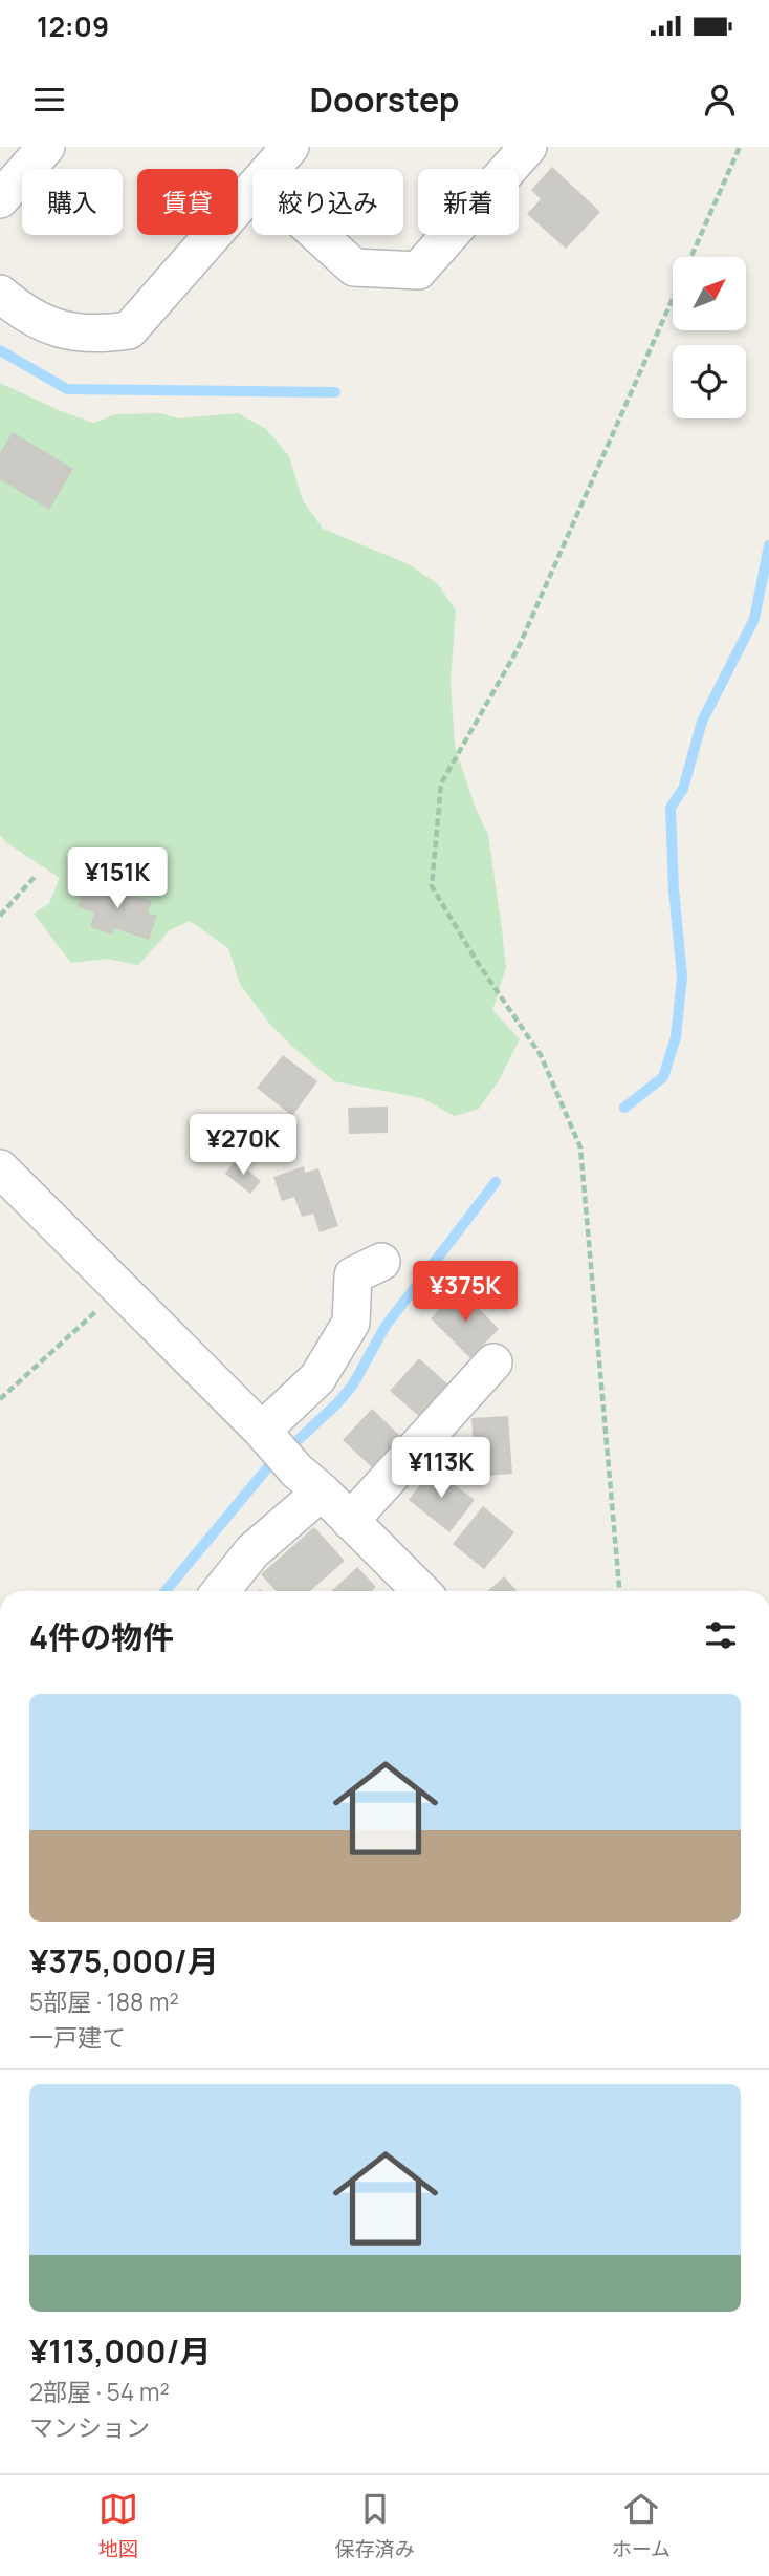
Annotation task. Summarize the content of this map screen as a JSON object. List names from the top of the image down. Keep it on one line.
{"north":"top right","page":{"status":"12:09","header":"Doorstep","chip":["購入","賃貸","絞り込み","新着"],"price":["¥151K","¥270K","¥375K","¥113K"],"heading":"4件の物件","list":[{"name":"¥375,000/月","note":"5部屋 · 188 m² · 一戸建て"},{"name":"¥113,000/月","note":"2部屋 · 54 m² · マンション"}],"tabs":["地図","保存済み","ホーム"]}}
